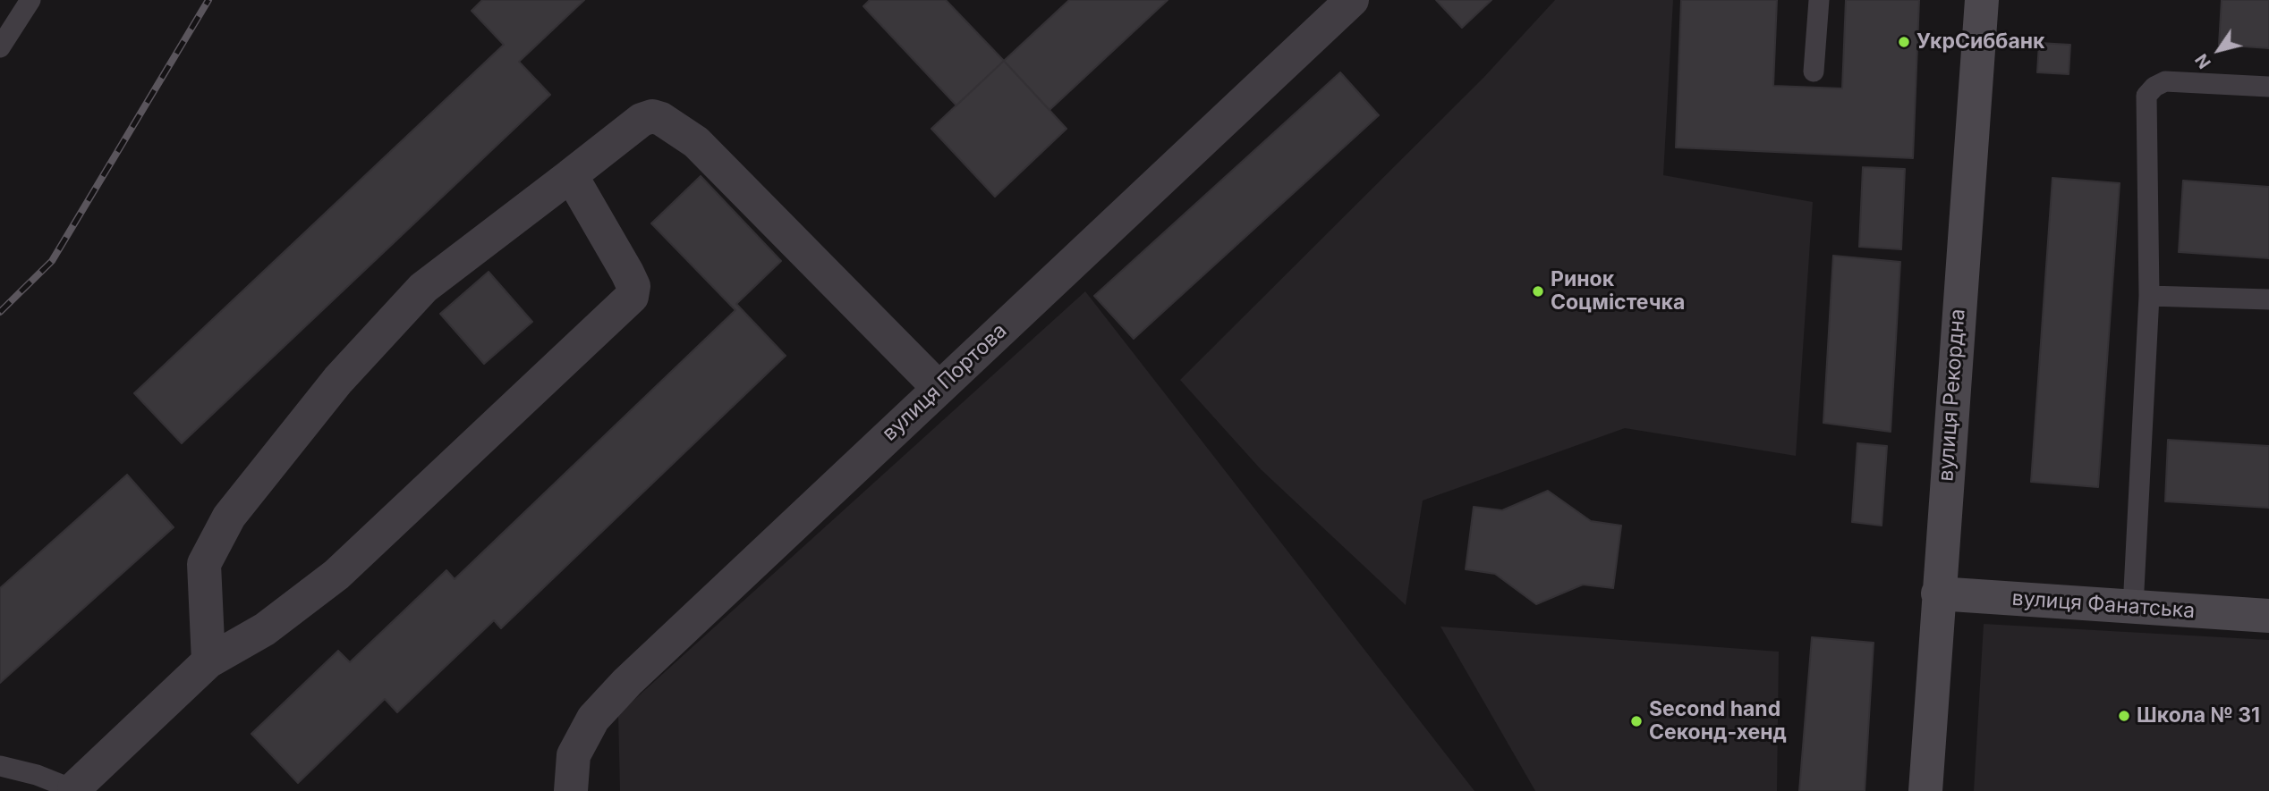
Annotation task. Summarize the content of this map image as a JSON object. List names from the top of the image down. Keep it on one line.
{"streets":{"street":["вулиця Портова","вулиця Рекордна","вулиця Фанатська"]},"crossings":[["вулиця Рекордна","вулиця Фанатська"]],"places":["УкрСиббанк","Ринок Соцмістечка","Школа № 31","Second hand Секонд-хенд"],"north":"bottom left"}
